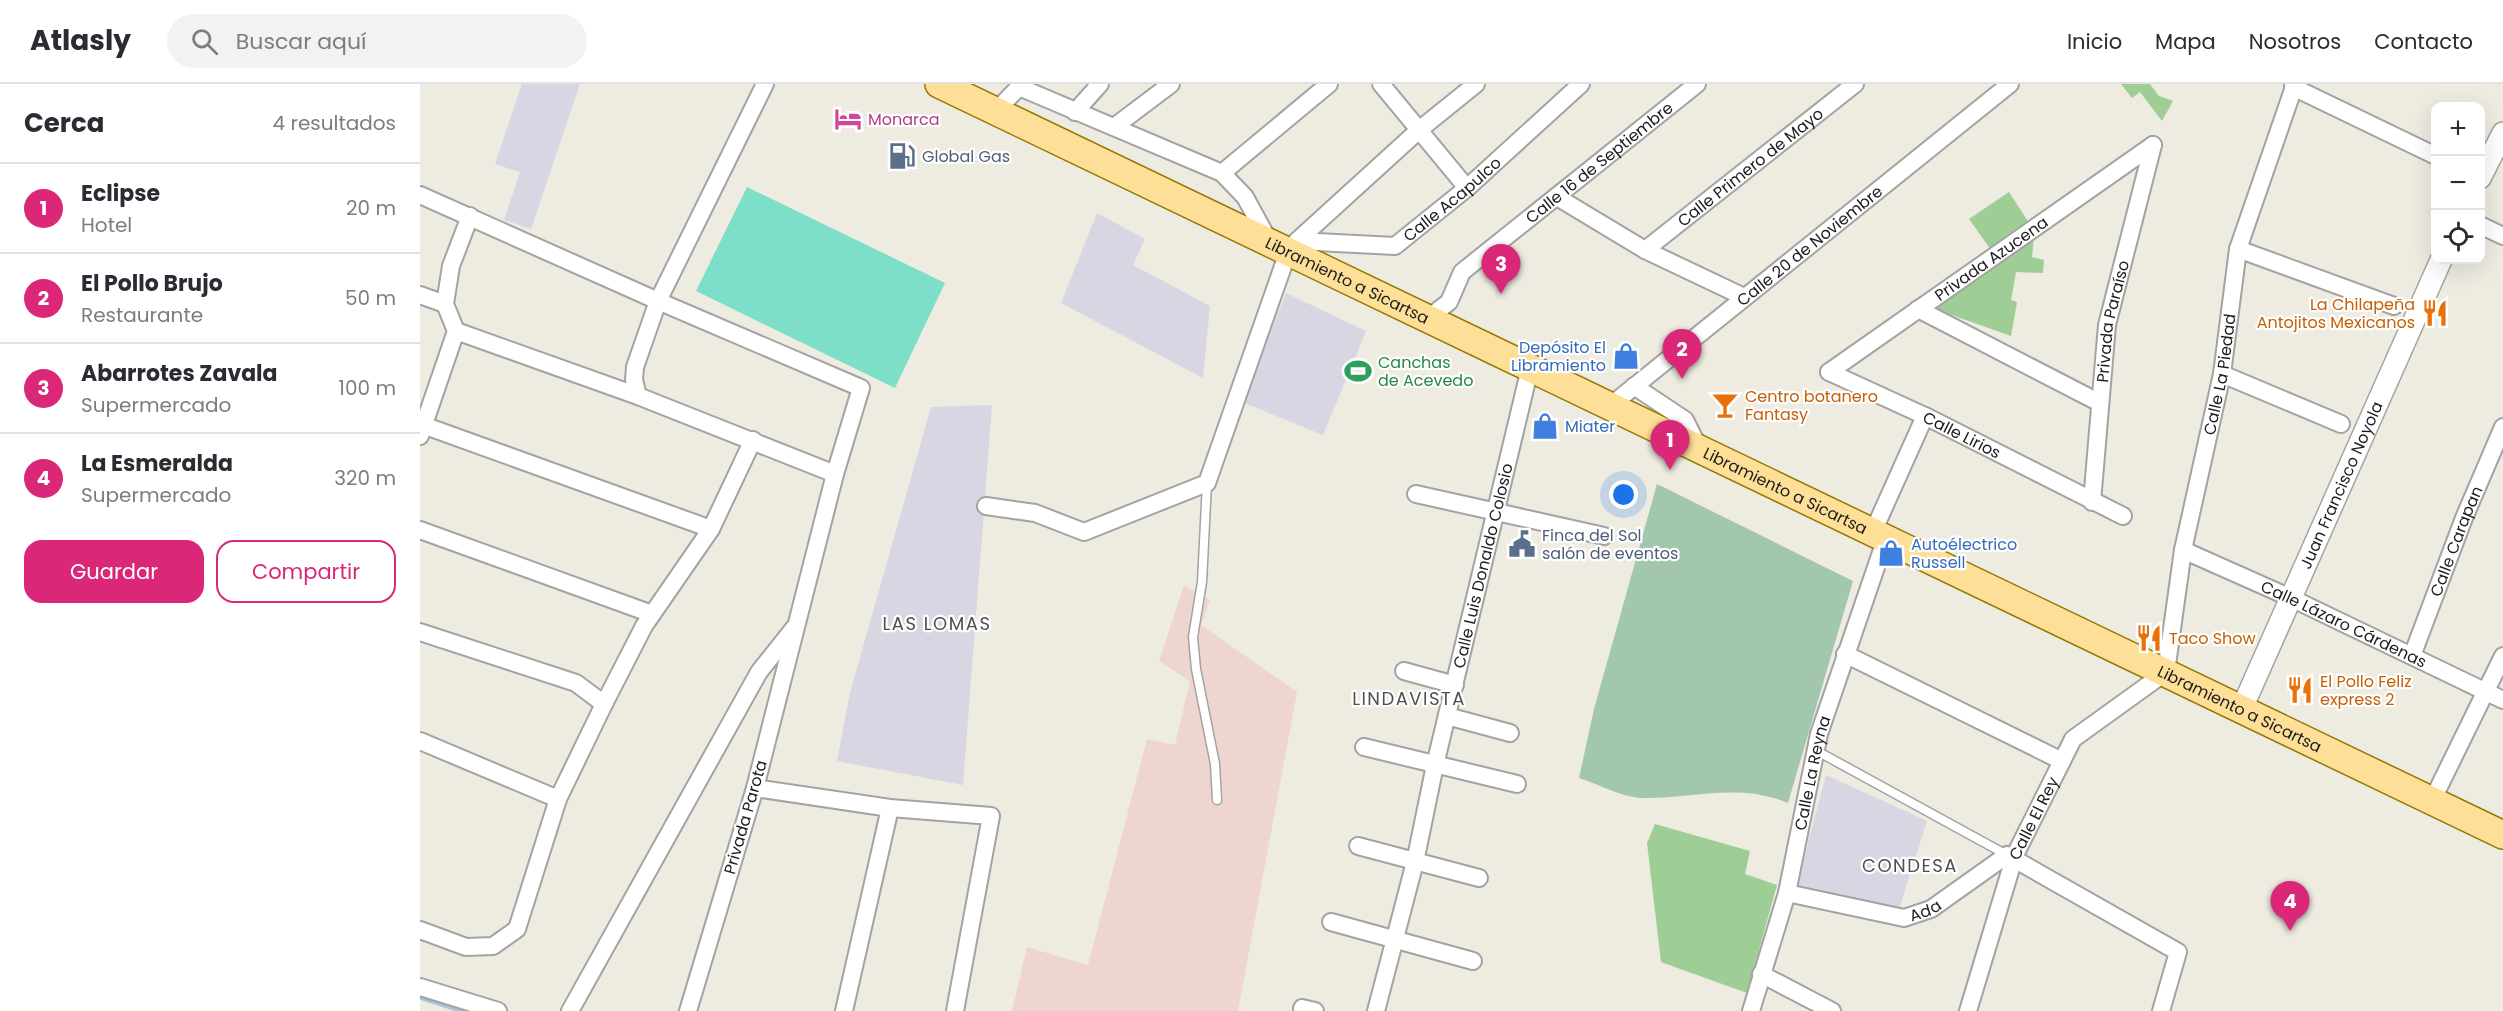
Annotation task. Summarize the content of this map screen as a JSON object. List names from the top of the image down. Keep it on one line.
{"streets":{"main road":["Libramiento a Sicartsa"],"street":["Calle 16 de Septiembre","Calle Primero de Mayo","Calle Acapulco","Calle 20 de Noviembre","Privada Azucena","Privada Paraíso","Calle La Piedad","Calle Lirios","Juan Francisco Noyola","Calle Carapan","Calle Luis Donaldo Colosio","Calle Lázaro Cárdenas","Calle La Reyna","Privada Parota","Calle El Rey","Ada"]},"crossings":[["Calle 16 de Septiembre","Libramiento a Sicartsa"],["Calle Acapulco","Libramiento a Sicartsa"],["Calle 20 de Noviembre","Libramiento a Sicartsa"],["Privada Azucena","Privada Paraíso"],["Privada Azucena","Calle Lirios"],["Libramiento a Sicartsa","Calle La Piedad"],["Libramiento a Sicartsa","Juan Francisco Noyola"],["Libramiento a Sicartsa","Calle Luis Donaldo Colosio"],["Libramiento a Sicartsa","Calle La Reyna"],["Libramiento a Sicartsa","Calle El Rey"],["Privada Paraíso","Calle Lirios"],["Calle La Piedad","Calle Lázaro Cárdenas"],["Calle La Piedad","Calle El Rey"],["Calle Lirios","Calle La Reyna"],["Juan Francisco Noyola","Calle Lázaro Cárdenas"],["Calle Carapan","Calle Lázaro Cárdenas"],["Calle La Reyna","Ada"],["Calle El Rey","Ada"]],"districts":["LAS LOMAS","LINDAVISTA","CONDESA"],"places":{"hotel":["Monarca"],"fuel station":["Global Gas"],"restaurant":["La Chilapeña Antojitos Mexicanos","Taco Show","El Pollo Feliz express 2"],"shop":["Depósito El Libramiento","Miater","Autoélectrico Russell"],"sports":["Canchas de Acevedo"],"bar":["Centro botanero Fantasy"],"public building":["Finca del Sol salón de eventos"]},"page":{"header":"Atlasly","search":"Buscar aquí","nav":["Inicio","Mapa","Nosotros","Contacto"],"heading":["Cerca","4 resultados"],"map_buttons":["+","−"],"list":[{"mark":"1","name":"Eclipse","note":"Hotel","value":"20 m"},{"mark":"2","name":"El Pollo Brujo","note":"Restaurante","value":"50 m"},{"mark":"3","name":"Abarrotes Zavala","note":"Supermercado","value":"100 m"},{"mark":"4","name":"La Esmeralda","note":"Supermercado","value":"320 m"}],"pins":["3","2","1","4"],"buttons":["Guardar","Compartir"]}}
